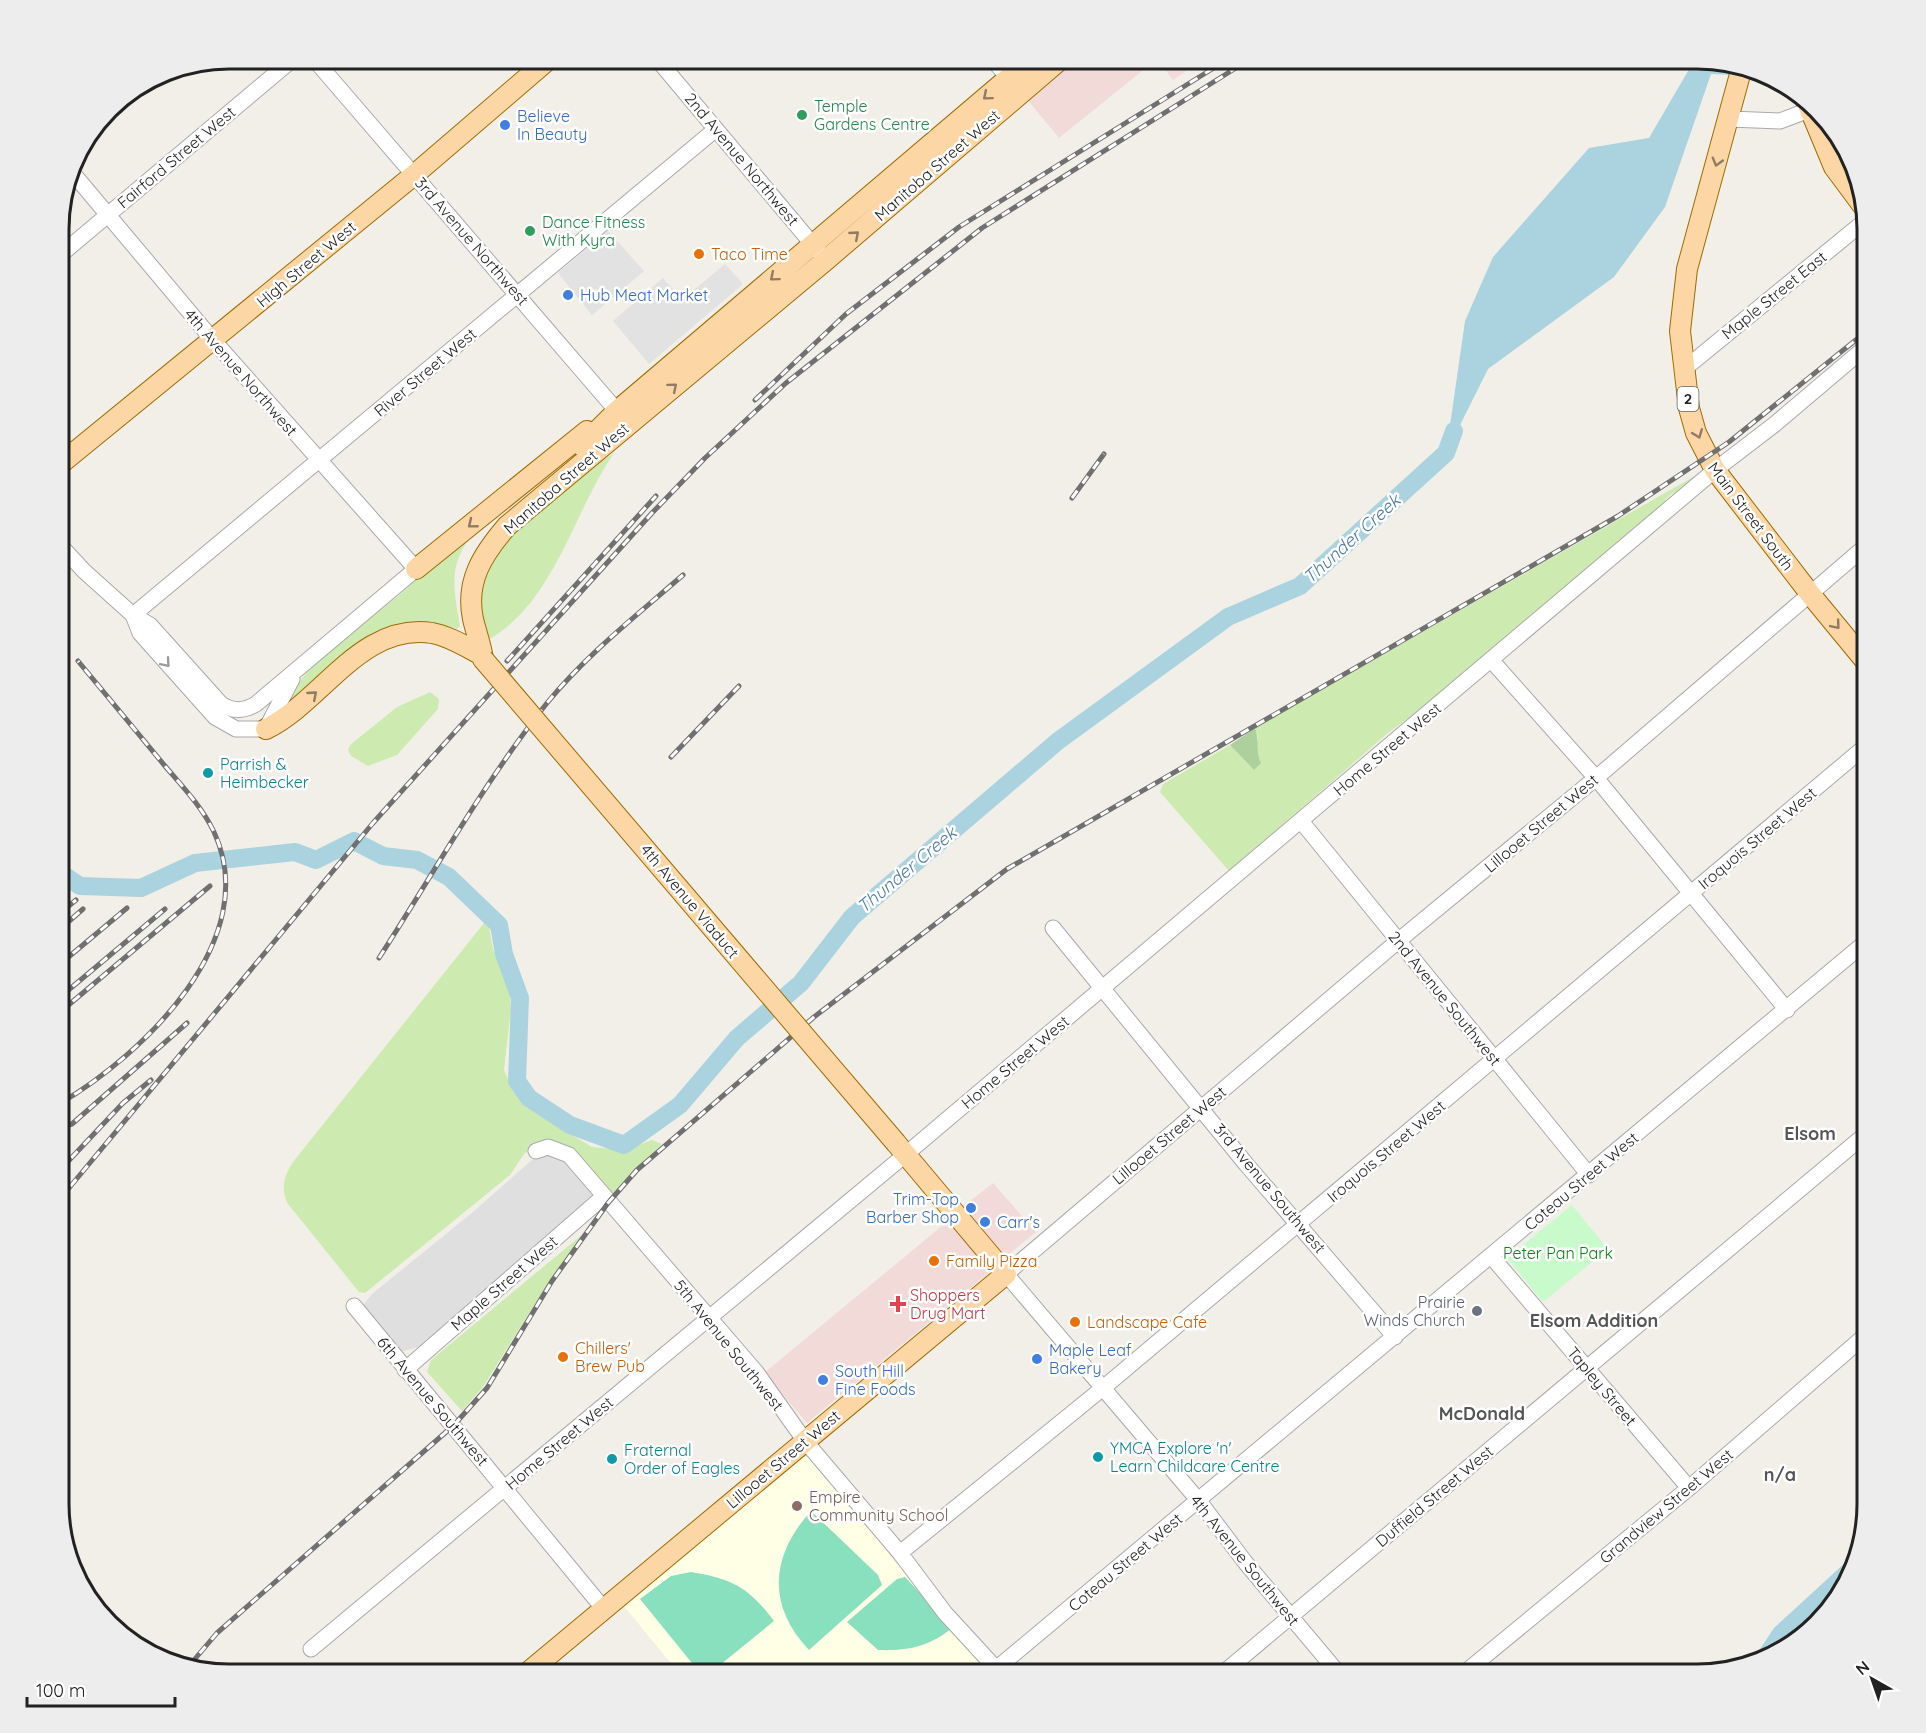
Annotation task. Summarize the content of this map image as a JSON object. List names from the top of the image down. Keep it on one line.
{"streets":{"main road":["Manitoba Street West","High Street West","2","Main Street South","Lillooet Street West","4th Avenue Viaduct","4th Avenue Southwest"],"street":["Fairford Street West","2nd Avenue Northwest","3rd Avenue Northwest","Maple Street East","4th Avenue Northwest","River Street West","Home Street West","Iroquois Street West","2nd Avenue Southwest","Coteau Street West","3rd Avenue Southwest","Maple Street West","5th Avenue Southwest","Tapley Street","6th Avenue Southwest","Duffield Street West","Grandview Street West"]},"crossings":[["Fairford Street West","4th Avenue Northwest"],["2nd Avenue Northwest","Manitoba Street West"],["2nd Avenue Northwest","River Street West"],["Manitoba Street West","3rd Avenue Northwest"],["Manitoba Street West","4th Avenue Viaduct"],["3rd Avenue Northwest","High Street West"],["3rd Avenue Northwest","River Street West"],["High Street West","4th Avenue Northwest"],["Maple Street East","Main Street South"],["4th Avenue Northwest","River Street West"],["Main Street South","Home Street West"],["Main Street South","Lillooet Street West"],["Home Street West","4th Avenue Viaduct"],["Home Street West","2nd Avenue Southwest"],["Home Street West","3rd Avenue Southwest"],["Home Street West","5th Avenue Southwest"],["Home Street West","6th Avenue Southwest"],["Home Street West","4th Avenue Southwest"],["Lillooet Street West","2nd Avenue Southwest"],["Lillooet Street West","3rd Avenue Southwest"],["Lillooet Street West","5th Avenue Southwest"],["Lillooet Street West","6th Avenue Southwest"],["Lillooet Street West","4th Avenue Southwest"],["Iroquois Street West","2nd Avenue Southwest"],["Iroquois Street West","3rd Avenue Southwest"],["Iroquois Street West","5th Avenue Southwest"],["Iroquois Street West","4th Avenue Southwest"],["4th Avenue Viaduct","4th Avenue Southwest"],["2nd Avenue Southwest","Coteau Street West"],["Coteau Street West","3rd Avenue Southwest"],["Coteau Street West","Tapley Street"],["Coteau Street West","4th Avenue Southwest"],["Maple Street West","5th Avenue Southwest"],["Maple Street West","6th Avenue Southwest"],["Tapley Street","Duffield Street West"],["Tapley Street","Grandview Street West"],["Duffield Street West","4th Avenue Southwest"]],"one_way":["Main Street South"],"districts":["Elsom","Elsom Addition","McDonald","n/a"],"water":["Thunder Creek"],"parks":["Peter Pan Park"],"places":{"other":["Temple Gardens Centre","Believe In Beauty","Dance Fitness With Kyra","Taco Time","Hub Meat Market","Parrish & Heimbecker","Trim-Top Barber Shop","Carr's","Family Pizza","Prairie Winds Church","Landscape Cafe","Chillers' Brew Pub","Maple Leaf Bakery","South Hill Fine Foods","YMCA Explore 'n' Learn Childcare Centre","Fraternal Order of Eagles","Empire Community School"],"health":["Shoppers Drug Mart"]},"scale_bar":"100 m","north":"top left"}
